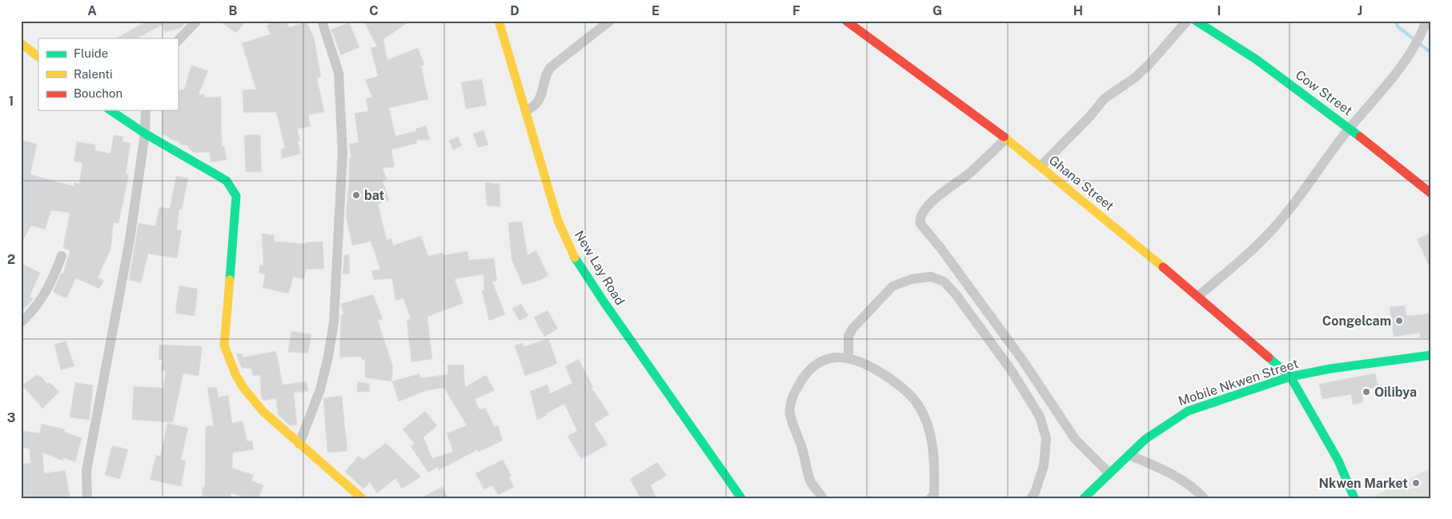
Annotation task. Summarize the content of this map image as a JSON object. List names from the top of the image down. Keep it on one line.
{"streets":{"main road":["Cow Street","Ghana Street","New Lay Road","Mobile Nkwen Street"]},"crossings":[["Ghana Street","Mobile Nkwen Street"]],"places":["bat","Congelcam","Oilibya","Nkwen Market"],"legend":["Fluide","Ralenti","Bouchon"],"grid":{"columns":["A","B","C","D","E","F","G","H","I","J"],"rows":["1","2","3"]}}
